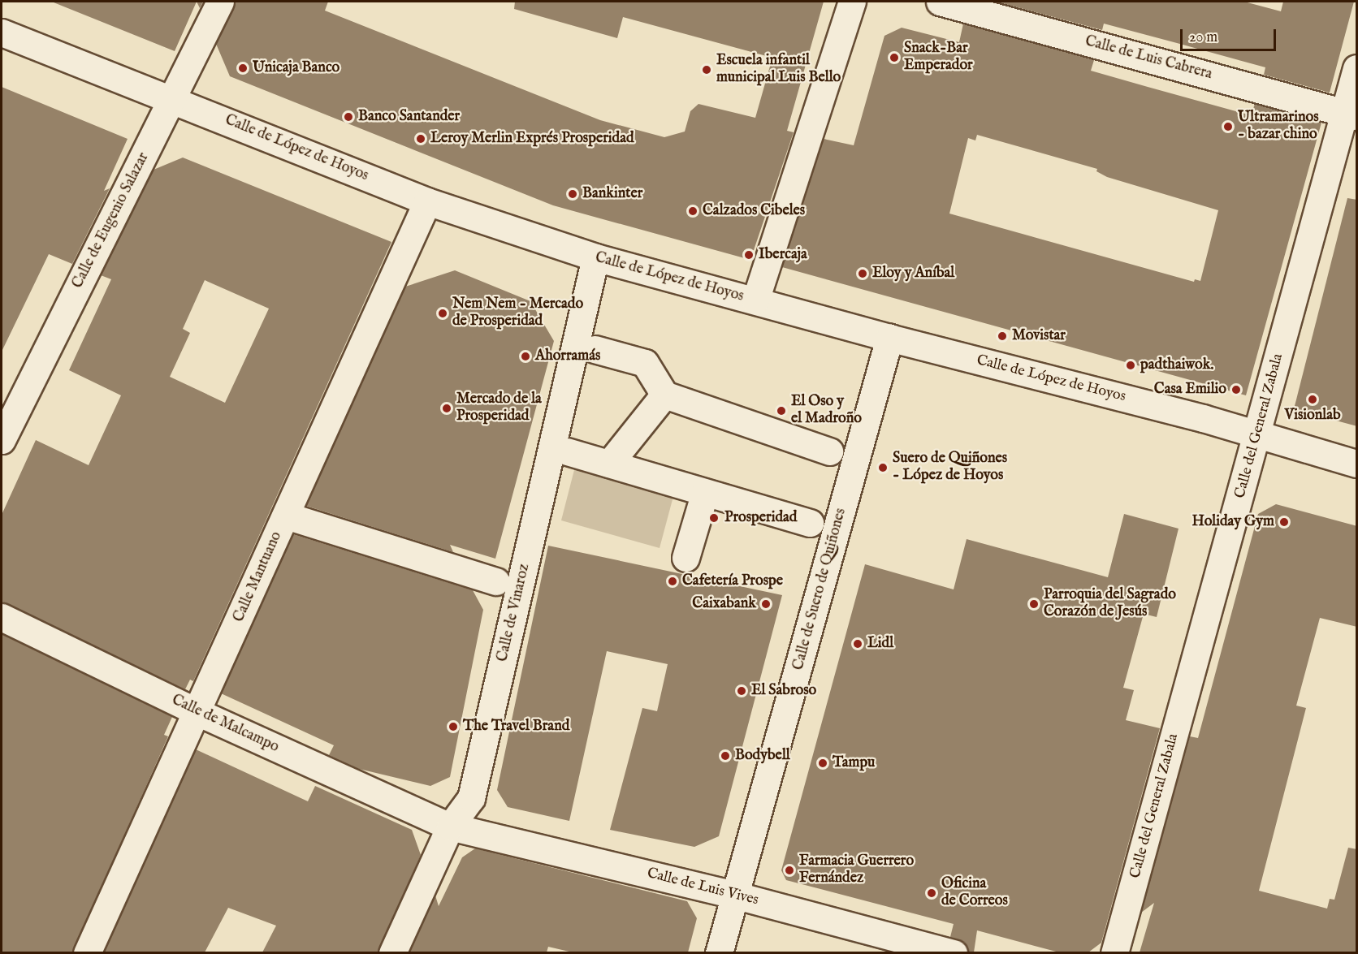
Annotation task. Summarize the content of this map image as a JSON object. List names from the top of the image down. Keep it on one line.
{"streets":{"street":["Calle de Luis Cabrera","Calle de López de Hoyos","Calle de Eugenio Salazar","Calle del General Zabala","Calle Mantuano","Calle de Suero de Quiñones","Calle de Vinaroz","Calle de Malcampo","Calle de Luis Vives"]},"crossings":[["Calle de Luis Cabrera","Calle del General Zabala"],["Calle de López de Hoyos","Calle de Eugenio Salazar"],["Calle de López de Hoyos","Calle del General Zabala"],["Calle de López de Hoyos","Calle Mantuano"],["Calle de López de Hoyos","Calle de Suero de Quiñones"],["Calle de López de Hoyos","Calle de Vinaroz"],["Calle Mantuano","Calle de Malcampo"],["Calle de Suero de Quiñones","Calle de Luis Vives"],["Calle de Vinaroz","Calle de Malcampo"],["Calle de Vinaroz","Calle de Luis Vives"],["Calle de Malcampo","Calle de Luis Vives"]],"places":["Snack-Bar Emperador","Unicaja Banco","Escuela infantil municipal Luis Bello","Banco Santander","Ultramarinos - bazar chino","Leroy Merlin Exprés Prosperidad","Bankinter","Calzados Cibeles","Ibercaja","Eloy y Aníbal","Nem Nem - Mercado de Prosperidad","Movistar","Ahorramás","padthaiwok.","Casa Emilio","Visionlab","Mercado de la Prosperidad","El Oso y el Madroño","Suero de Quiñones - López de Hoyos","Prosperidad","Holiday Gym","Cafetería Prospe","Caixabank","Parroquia del Sagrado Corazón de Jesús","Lidl","El Sabroso","The Travel Brand","Bodybell","Tampu","Farmacia Guerrero Fernández","Oficina de Correos"],"scale_bar":"20 m"}
